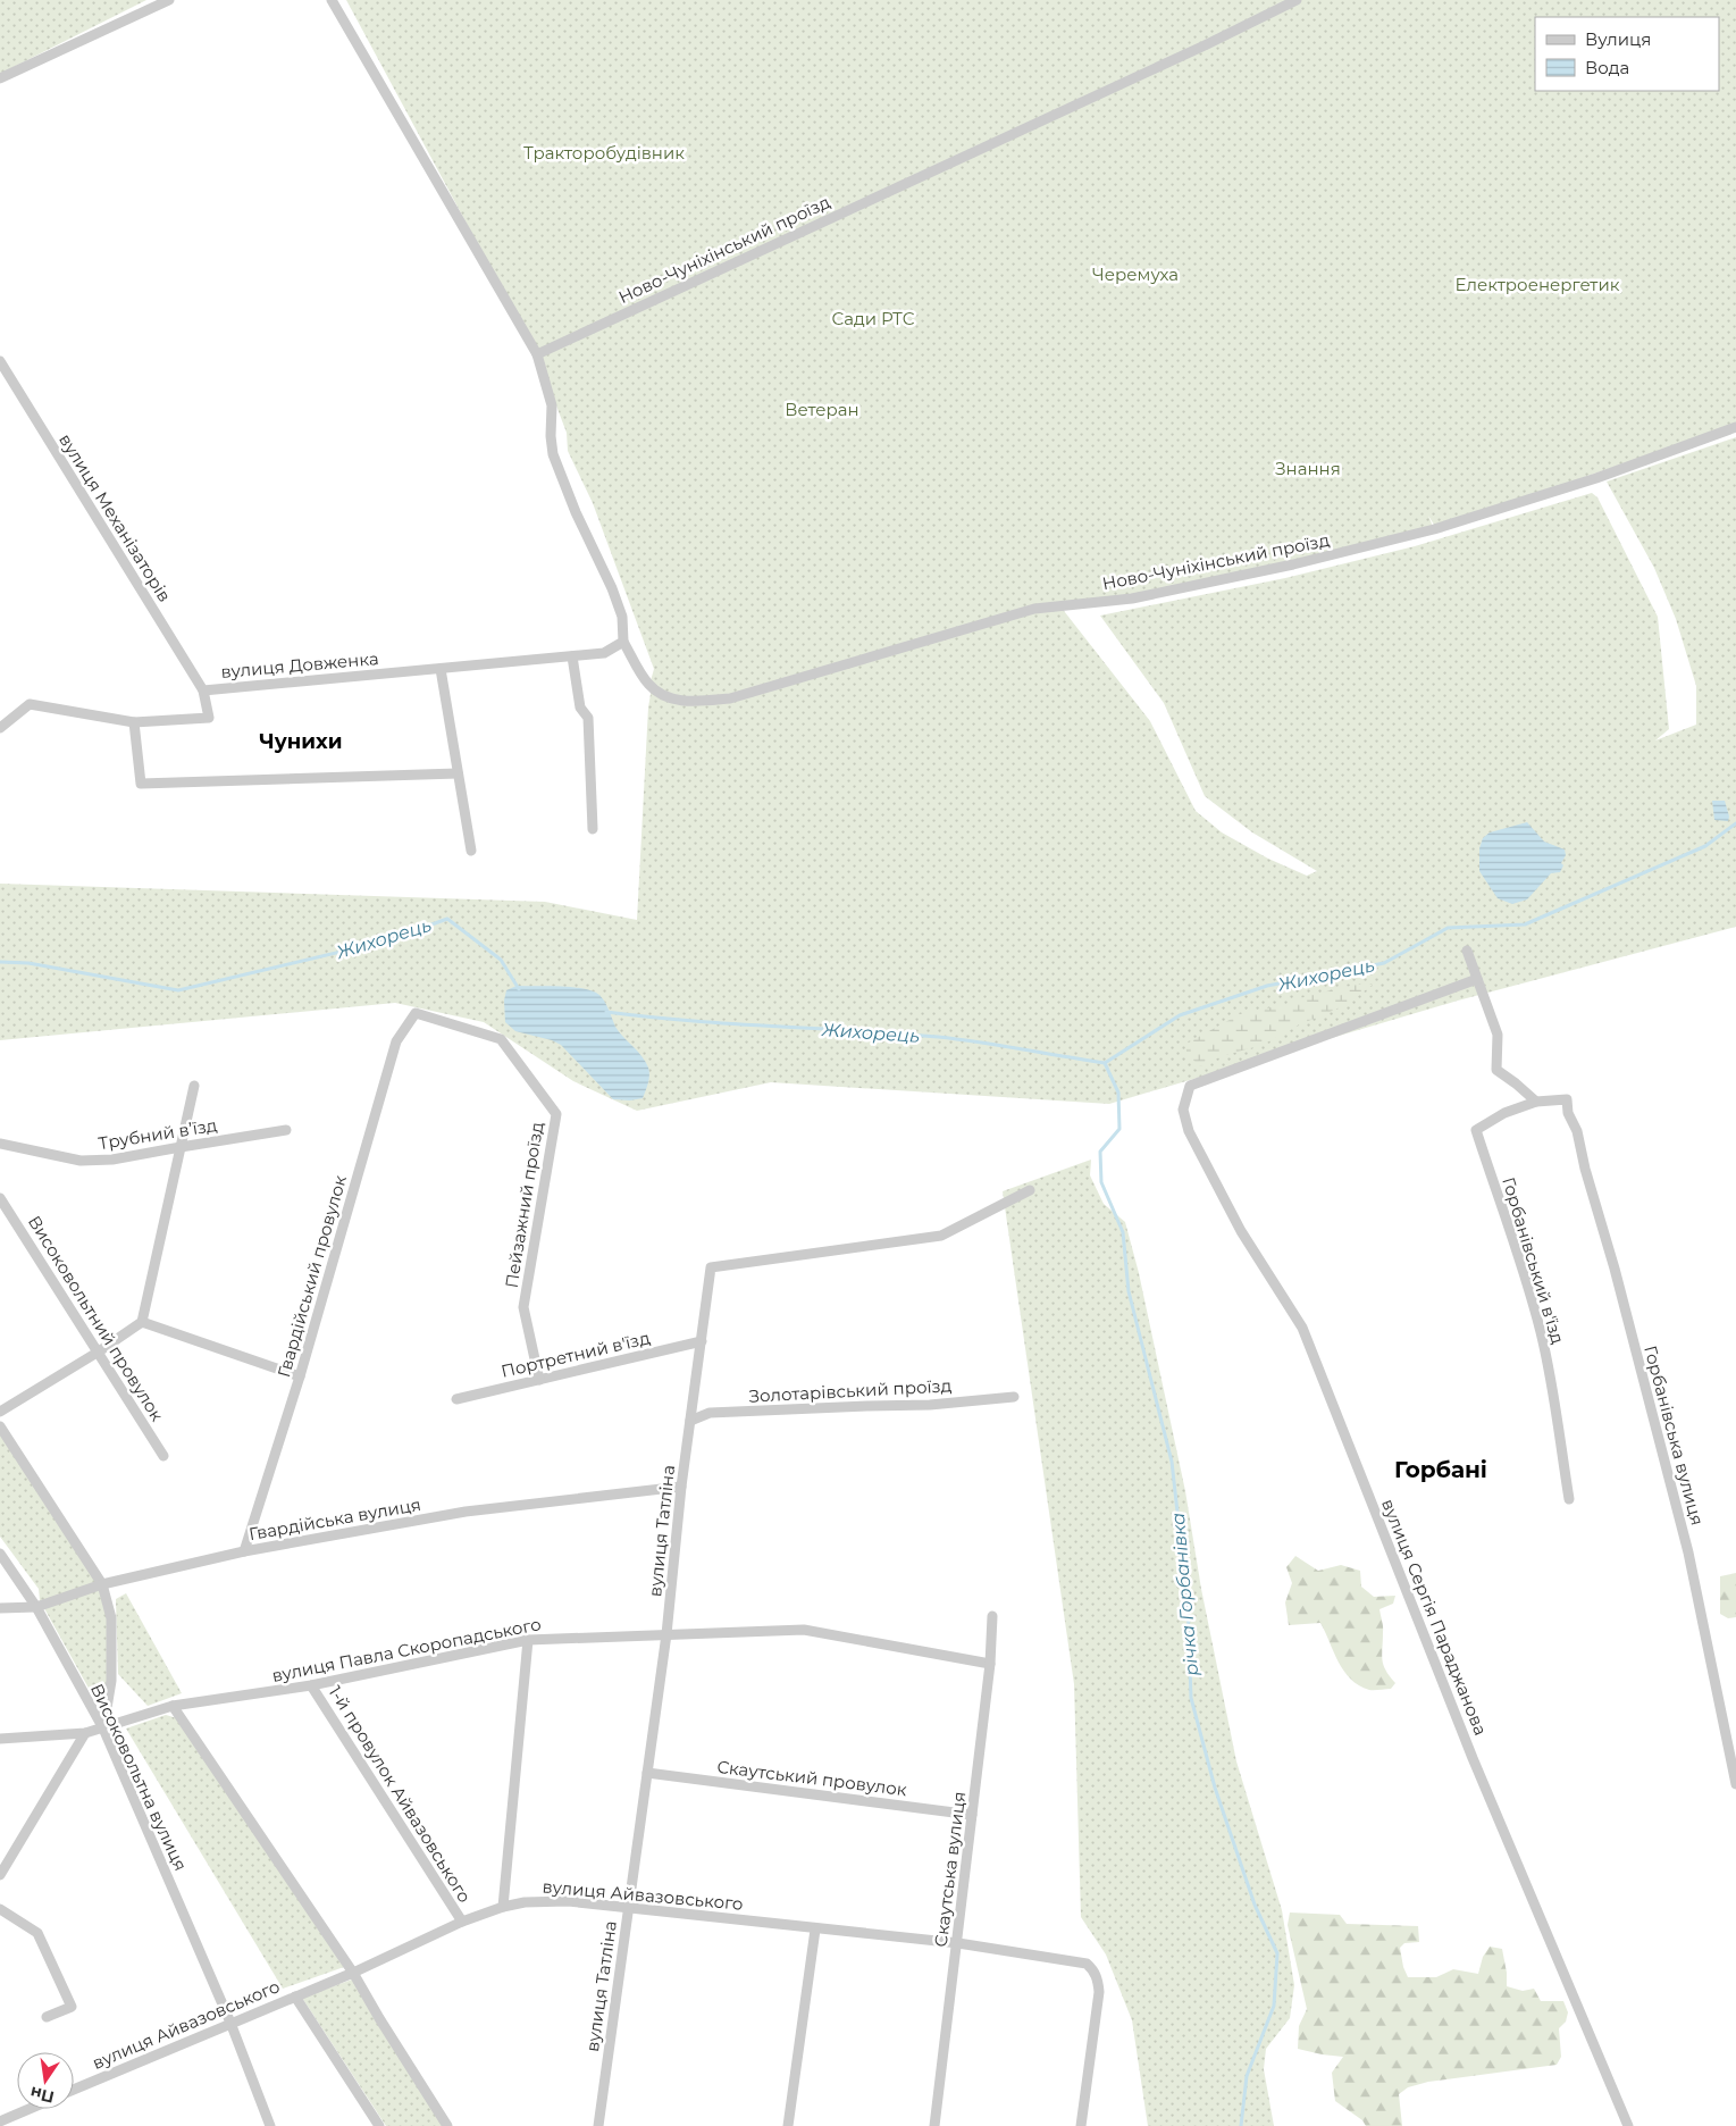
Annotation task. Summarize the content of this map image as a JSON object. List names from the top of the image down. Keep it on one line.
{"streets":{"street":["Ново-Чуніхінський проїзд","вулиця Механізаторів","вулиця Довженка","Трубний в’їзд","Пейзажний проїзд","Горбанівський в'їзд","Гвардійський провулок","Високовольтний провулок","Портретний в'їзд","Золотарівський проїзд","Горбанівська вулиця","Гвардійська вулиця","вулиця Татліна","вулиця Сергія Параджанова","вулиця Павла Скоропадського","Високовольтна вулиця","Скаутський провулок","1-й провулок Айвазовського","Скаутська вулиця","вулиця Айвазовського"]},"crossings":[["Ново-Чуніхінський проїзд","вулиця Довженка"],["вулиця Механізаторів","вулиця Довженка"],["Пейзажний проїзд","Гвардійський провулок"],["Пейзажний проїзд","Портретний в'їзд"],["Горбанівський в'їзд","Горбанівська вулиця"],["Гвардійський провулок","Гвардійська вулиця"],["Портретний в'їзд","вулиця Татліна"],["Золотарівський проїзд","вулиця Татліна"],["Гвардійська вулиця","вулиця Татліна"],["Гвардійська вулиця","Високовольтна вулиця"],["вулиця Татліна","вулиця Павла Скоропадського"],["вулиця Татліна","Скаутський провулок"],["вулиця Татліна","вулиця Айвазовського"],["вулиця Павла Скоропадського","Високовольтна вулиця"],["вулиця Павла Скоропадського","1-й провулок Айвазовського"],["вулиця Павла Скоропадського","Скаутська вулиця"],["Високовольтна вулиця","вулиця Айвазовського"],["Скаутський провулок","Скаутська вулиця"],["1-й провулок Айвазовського","вулиця Айвазовського"],["Скаутська вулиця","вулиця Айвазовського"]],"districts":["Чунихи","Горбані"],"water":["Жихорець","річка Горбанівка"],"parks":["Тракторобудівник","Черемуха","Електроенергетик","Сади РТС","Ветеран","Знання"],"legend":["Вулиця","Вода"],"north":"bottom"}
